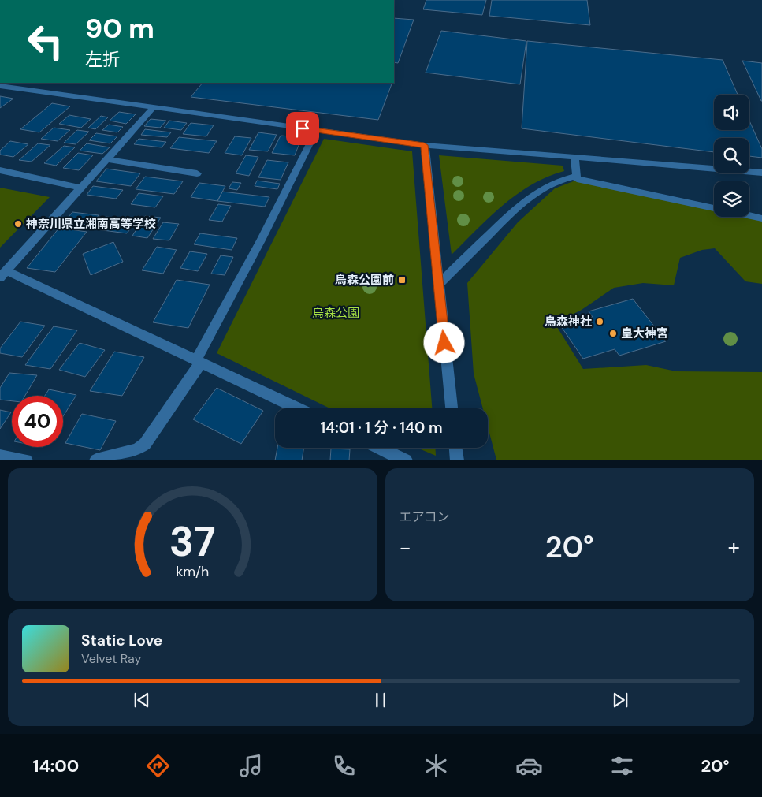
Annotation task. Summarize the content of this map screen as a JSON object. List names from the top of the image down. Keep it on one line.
{"parks":["烏森公園"],"places":{"other":["神奈川県立湘南高等学校","烏森神社","皇大神宮"],"transit":["烏森公園前"]},"page":{"turn":["90 m","左折"],"limit":"40","trip":"14:01 · 1 分 · 140 m","tile":"エアコン","heat":["−","20°","+"],"song":["Static Love","Velvet Ray"],"tabs":["14:00","20°"],"gauge":["37","km/h"]}}
